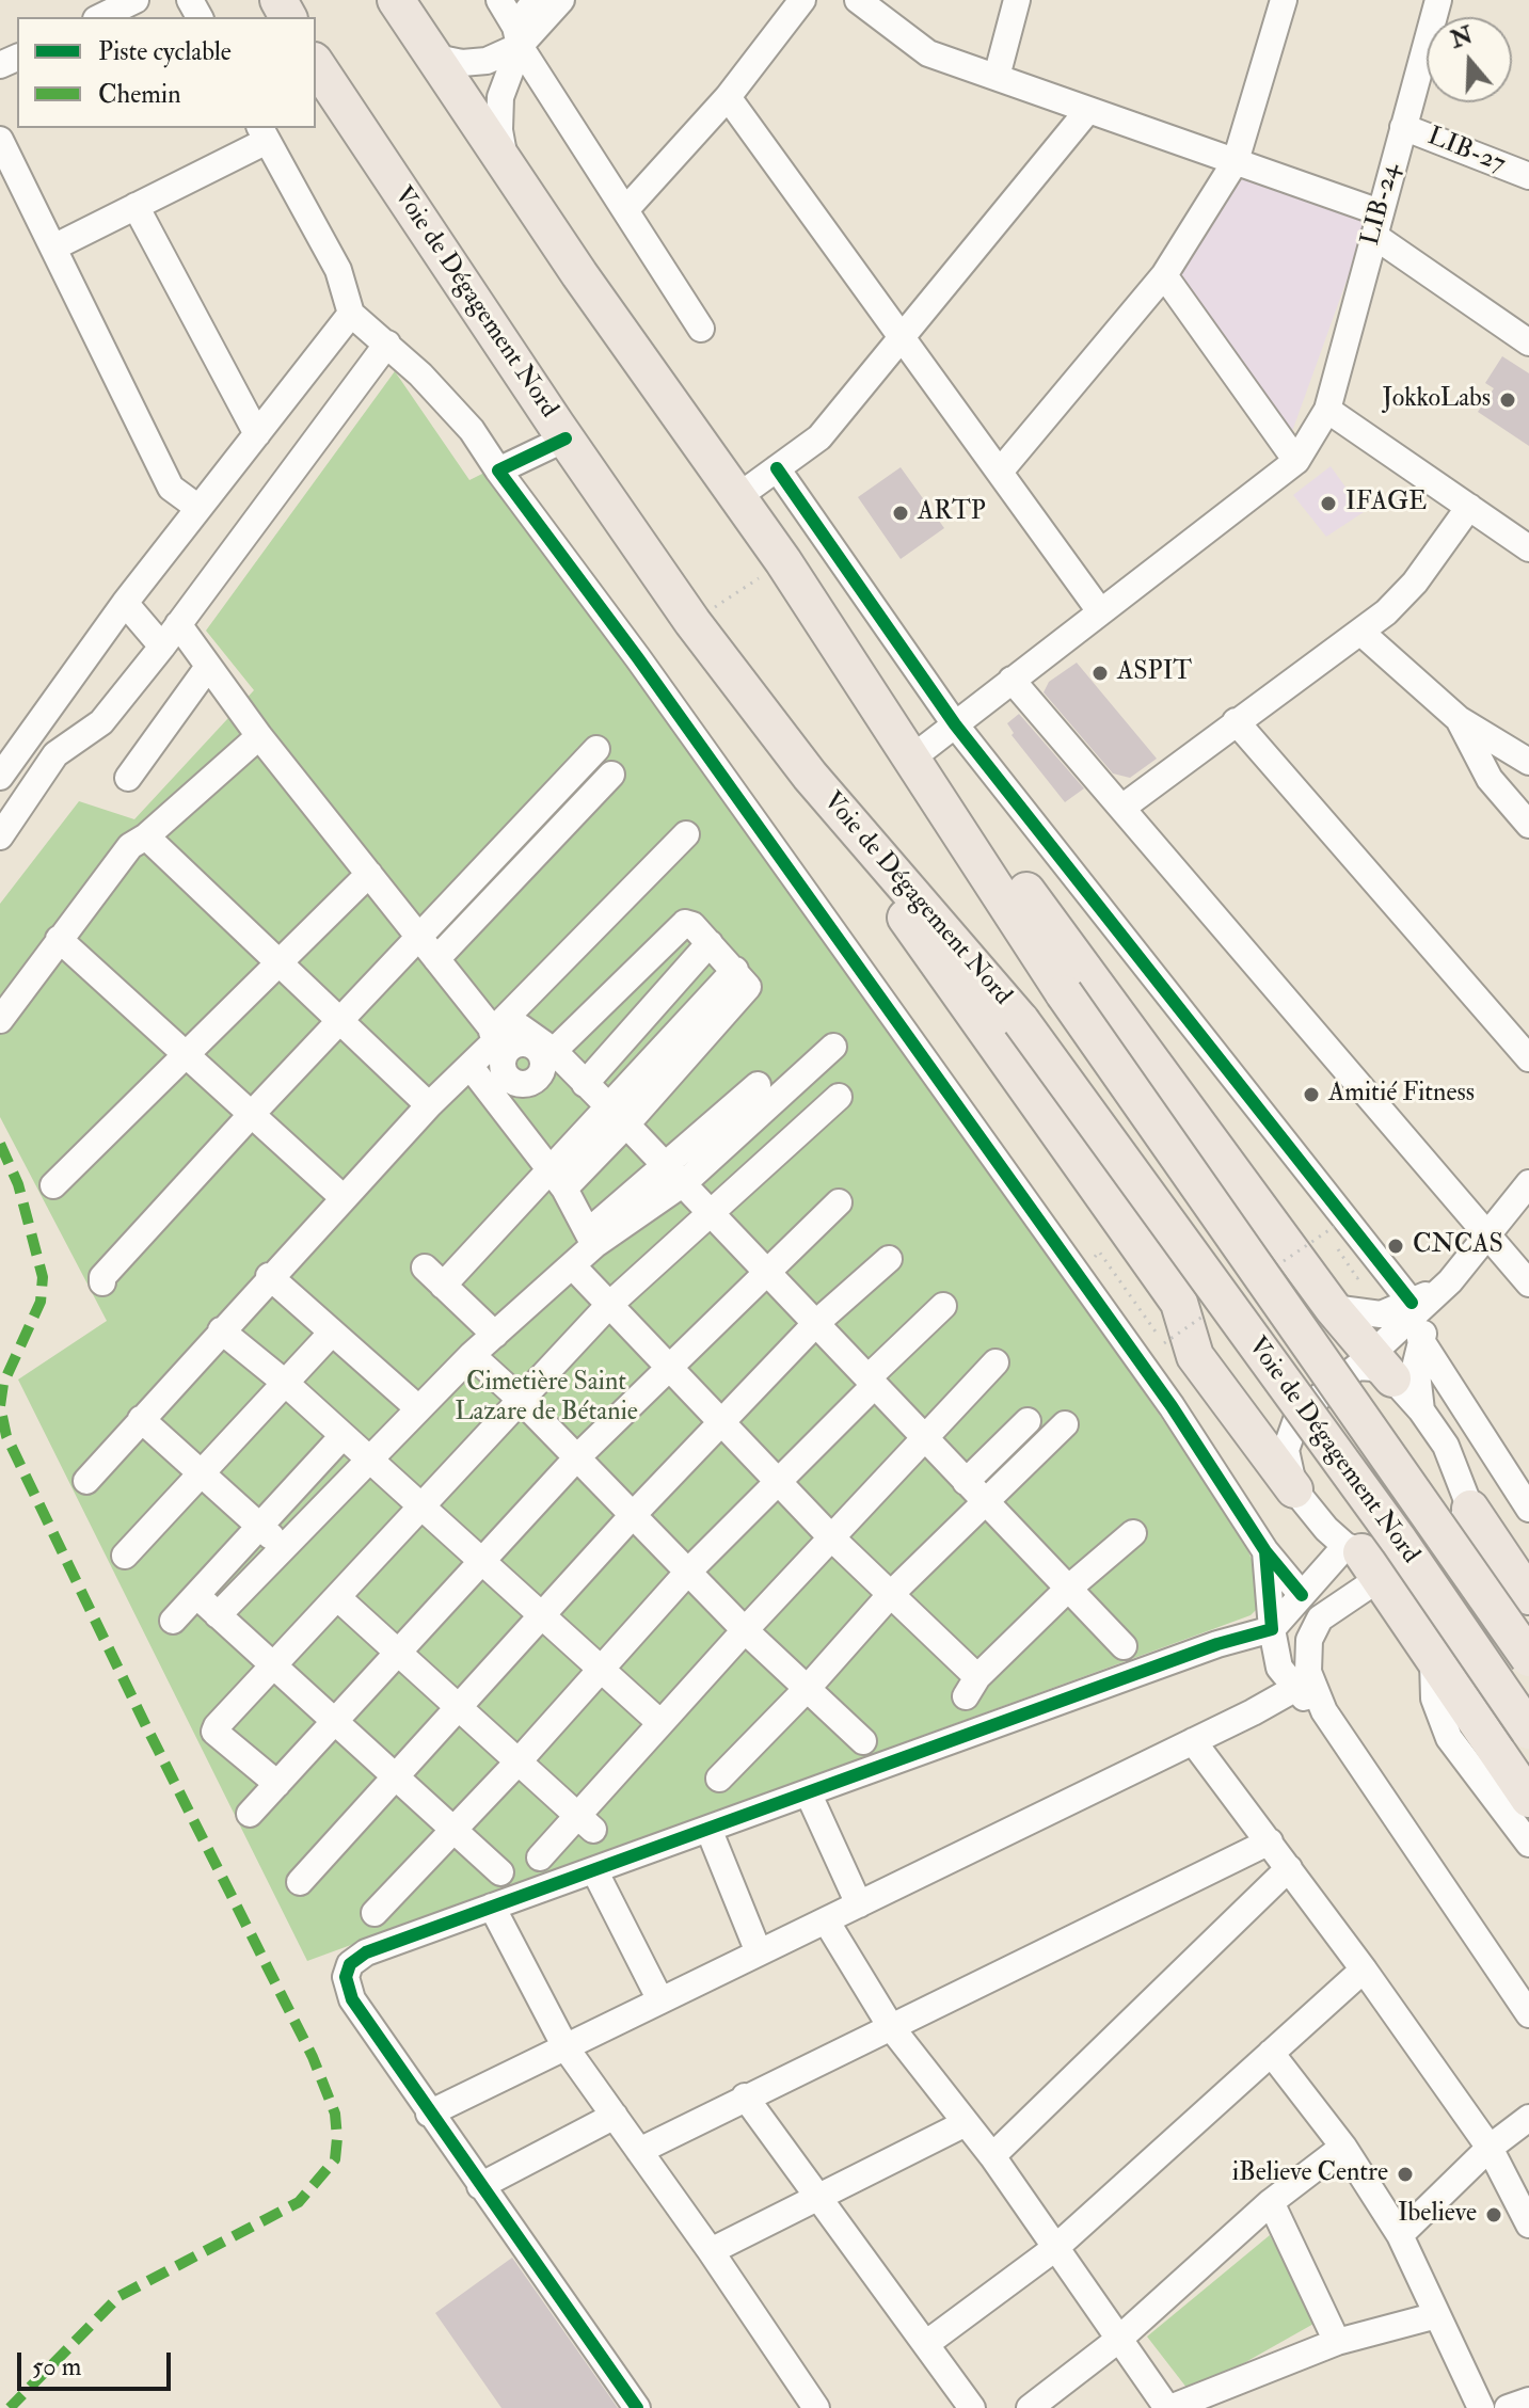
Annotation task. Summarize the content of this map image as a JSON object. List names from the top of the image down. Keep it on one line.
{"streets":{"highway":["Voie de Dégagement Nord"],"street":["LIB-27","LIB-24"]},"crossings":[["LIB-27","LIB-24"]],"parks":["Cimetière Saint Lazare de Bétanie"],"places":["JokkoLabs","IFAGE","ARTP","ASPIT","Amitié Fitness","CNCAS","iBelieve Centre","Ibelieve"],"legend":["Piste cyclable","Chemin"],"scale_bar":"50 m","north":"top"}
